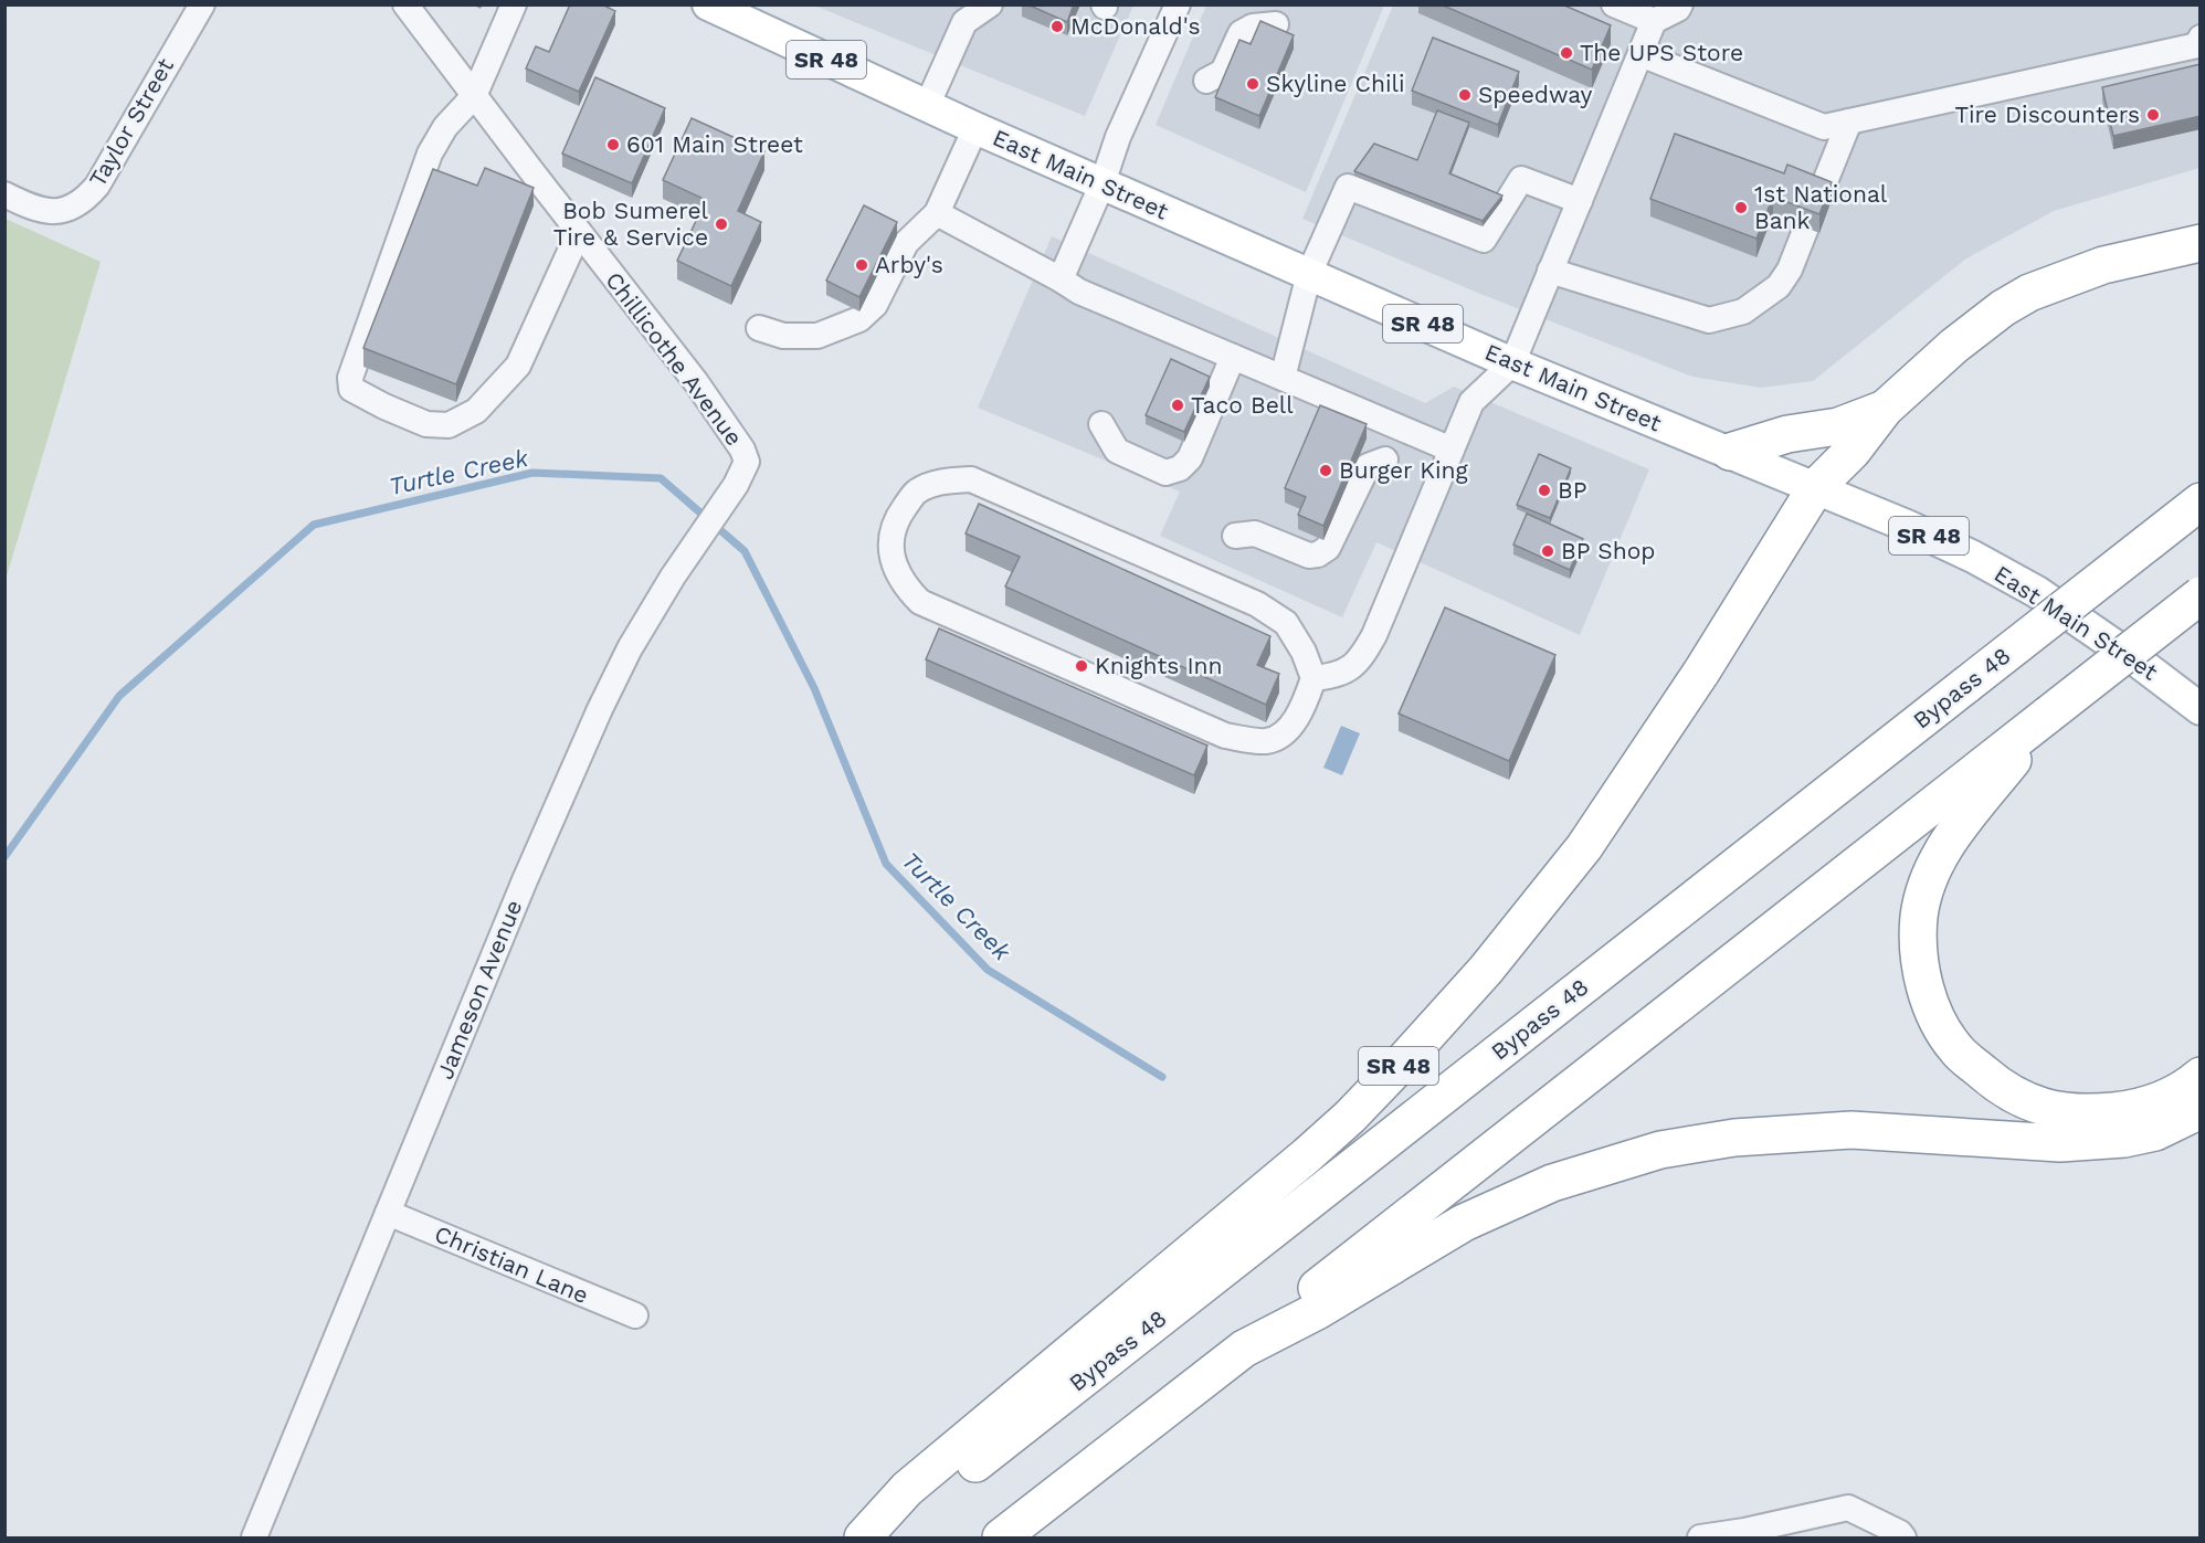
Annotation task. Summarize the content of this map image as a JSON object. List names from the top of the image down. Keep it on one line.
{"streets":{"highway":["SR 48","Bypass 48"],"main road":["East Main Street"],"street":["Taylor Street","Chillicothe Avenue","Jameson Avenue","Christian Lane"]},"crossings":[["SR 48","East Main Street"],["Chillicothe Avenue","Jameson Avenue"],["Jameson Avenue","Christian Lane"]],"water":["Turtle Creek"],"places":["McDonald's","The UPS Store","Skyline Chili","Speedway","Tire Discounters","601 Main Street","1st National Bank","Bob Sumerel Tire & Service","Arby's","Taco Bell","Burger King","BP","BP Shop","Knights Inn"]}
